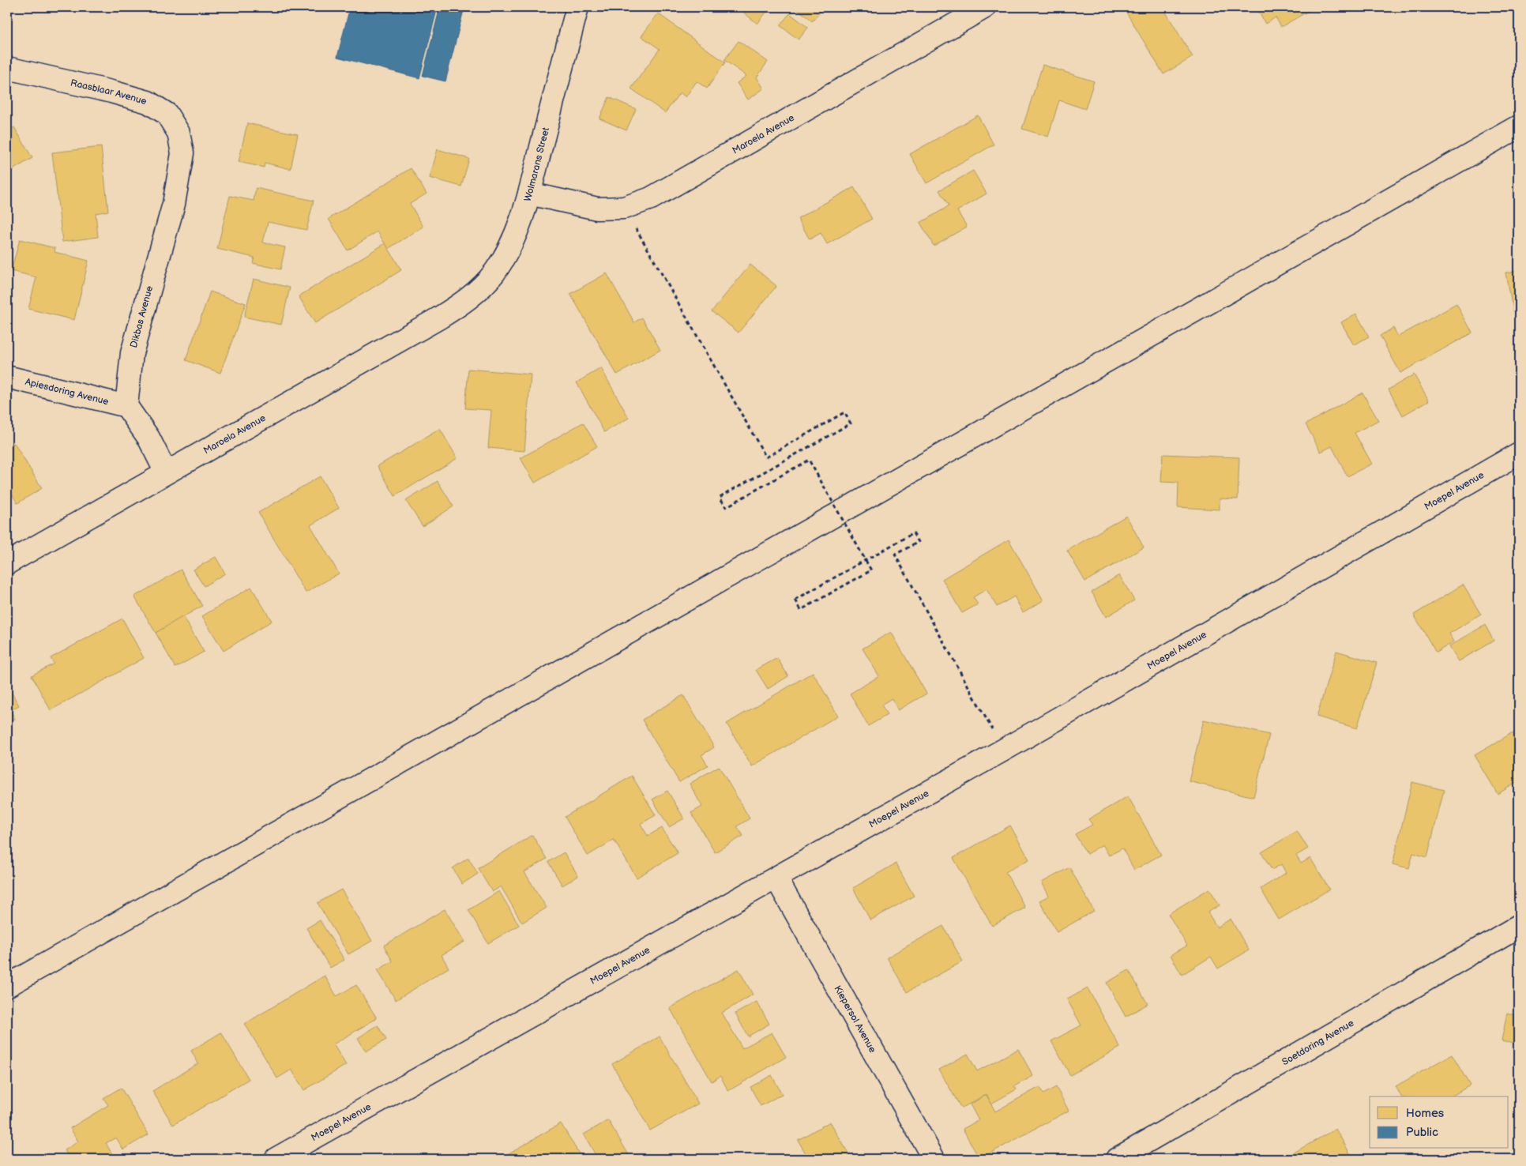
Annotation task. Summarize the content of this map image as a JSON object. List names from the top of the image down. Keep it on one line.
{"streets":{"main road":["Raasblaar Avenue","Maroela Avenue","Wolmarans Street","Dikbas Avenue","Apiesdoring Avenue","Moepel Avenue","Kiepersol Avenue","Soetdoring Avenue"]},"crossings":[["Raasblaar Avenue","Dikbas Avenue"],["Maroela Avenue","Wolmarans Street"],["Dikbas Avenue","Apiesdoring Avenue"],["Moepel Avenue","Kiepersol Avenue"]],"legend":["Homes","Public"]}
